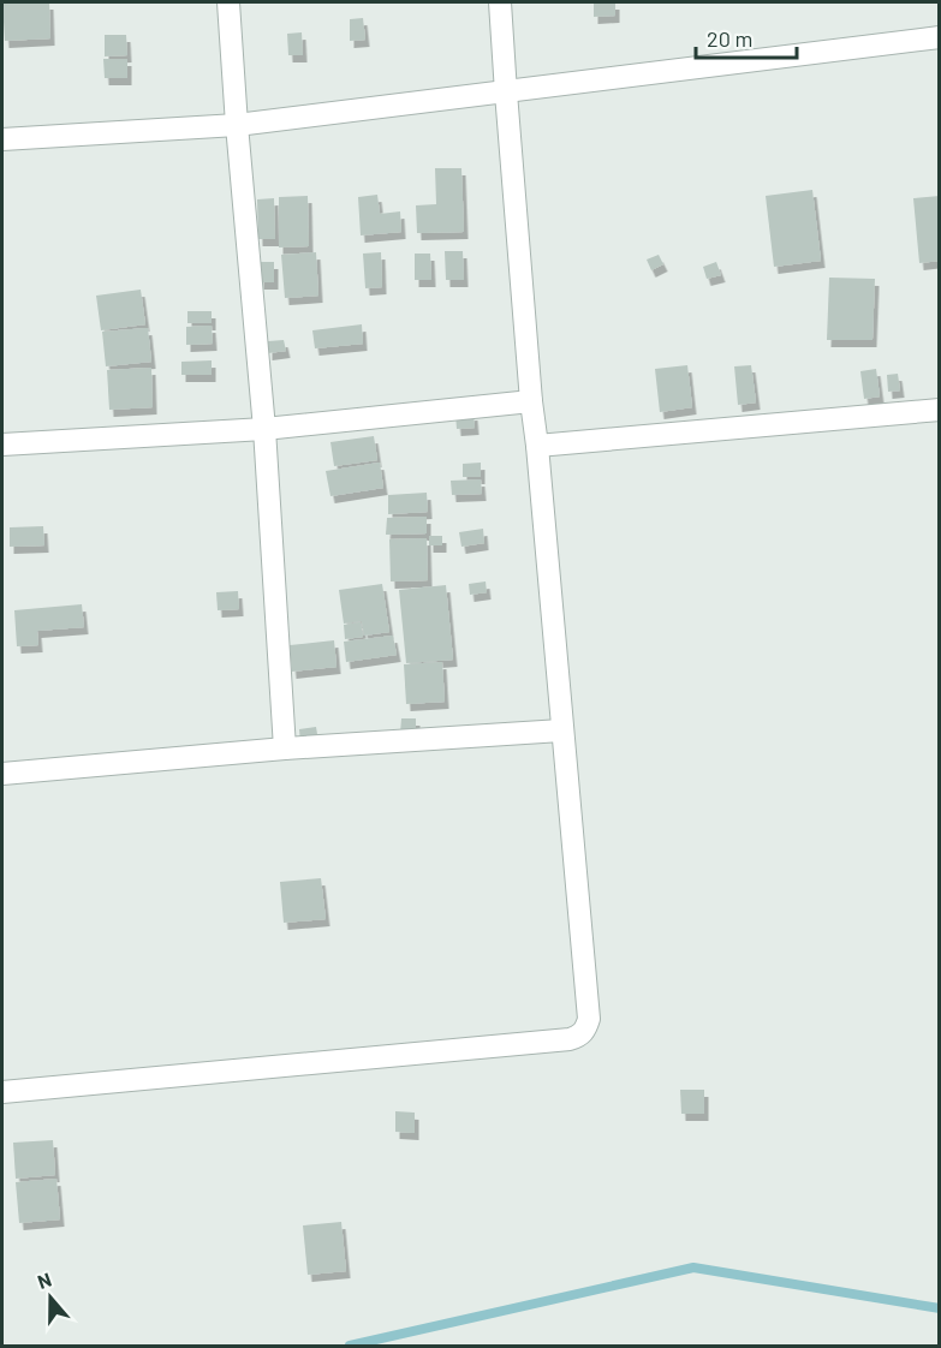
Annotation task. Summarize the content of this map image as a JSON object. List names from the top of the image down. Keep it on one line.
{"scale_bar":"20 m","north":"top"}
